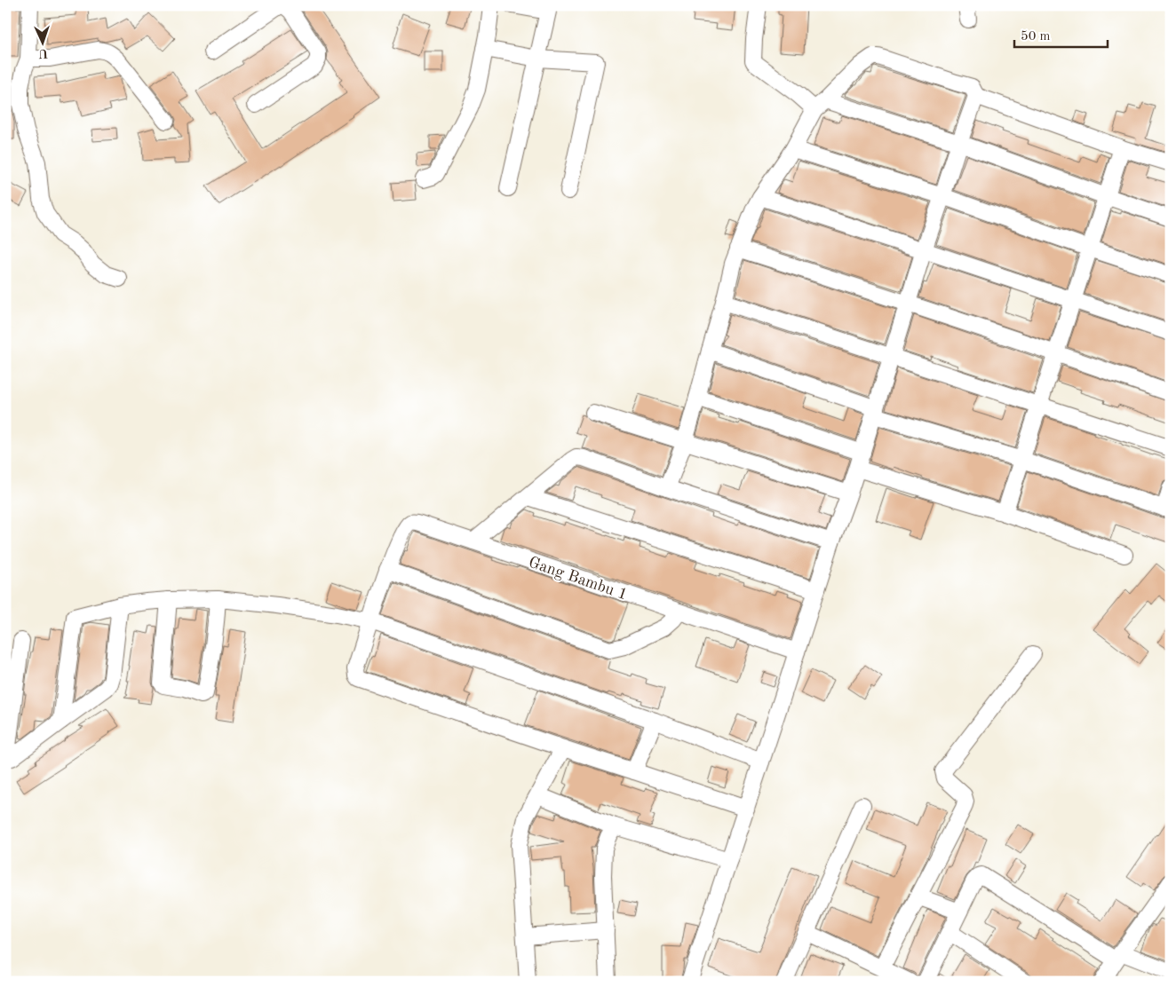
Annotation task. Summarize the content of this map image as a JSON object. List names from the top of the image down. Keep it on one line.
{"streets":{"street":["Gang Bambu 1"]},"scale_bar":"50 m","north":"bottom"}
